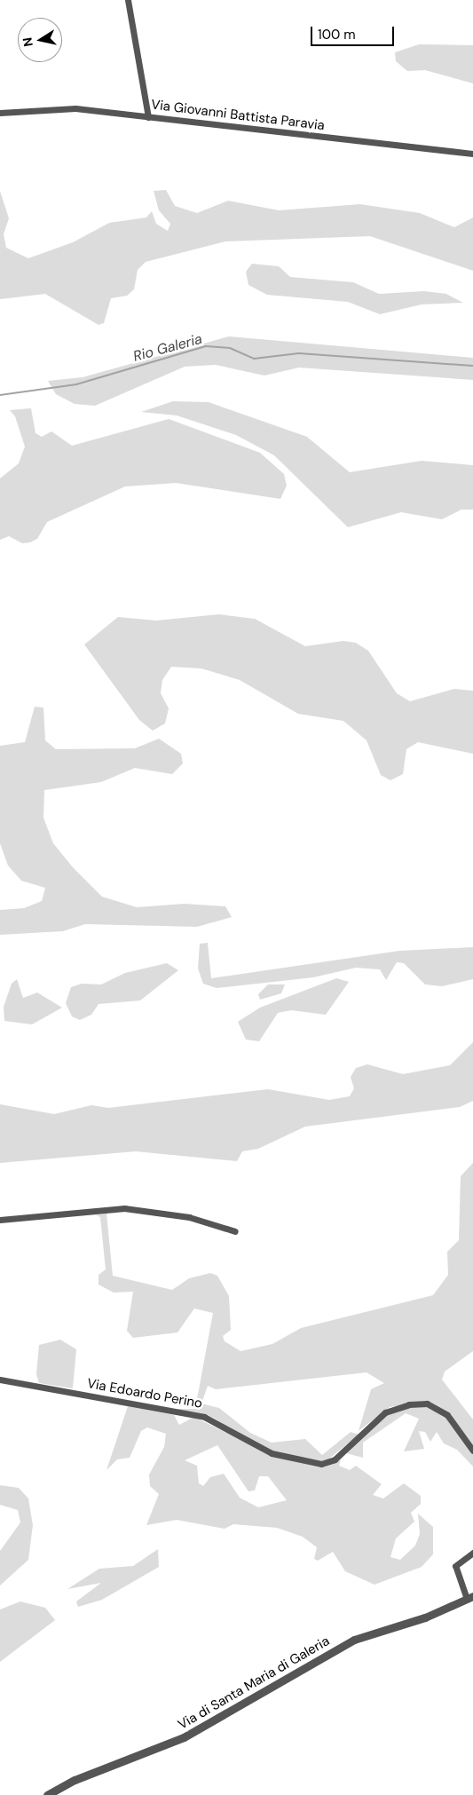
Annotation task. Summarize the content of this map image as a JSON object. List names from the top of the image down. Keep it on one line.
{"streets":{"street":["Via Giovanni Battista Paravia","Via Edoardo Perino","Via di Santa Maria di Galeria"]},"water":["Rio Galeria"],"scale_bar":"100 m","north":"left"}
